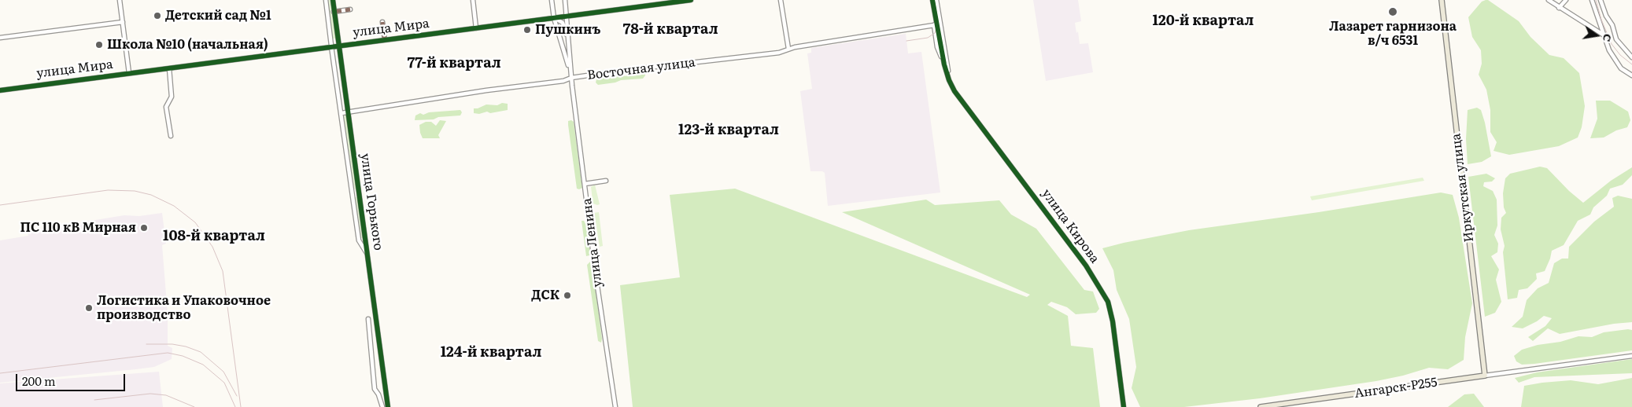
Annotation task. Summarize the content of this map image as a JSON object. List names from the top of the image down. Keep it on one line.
{"streets":{"main road":["Иркутская улица","Ангарск-Р255"],"street":["улица Мира","Восточная улица","улица Горького","улица Кирова","улица Ленина"]},"crossings":[["улица Мира","улица Горького"],["улица Мира","улица Ленина"],["Восточная улица","улица Горького"],["Восточная улица","улица Кирова"],["Восточная улица","улица Ленина"],["Иркутская улица","Ангарск-Р255"]],"districts":["120-й квартал","78-й квартал","77-й квартал","123-й квартал","108-й квартал","124-й квартал"],"places":["Лазарет гарнизона в/ч 6531","Детский сад №1","Пушкинъ","Школа №10 (начальная)","ПС 110 кВ Мирная","ДСК","Логистика и Упаковочное производство"],"scale_bar":"200 m","north":"right"}
